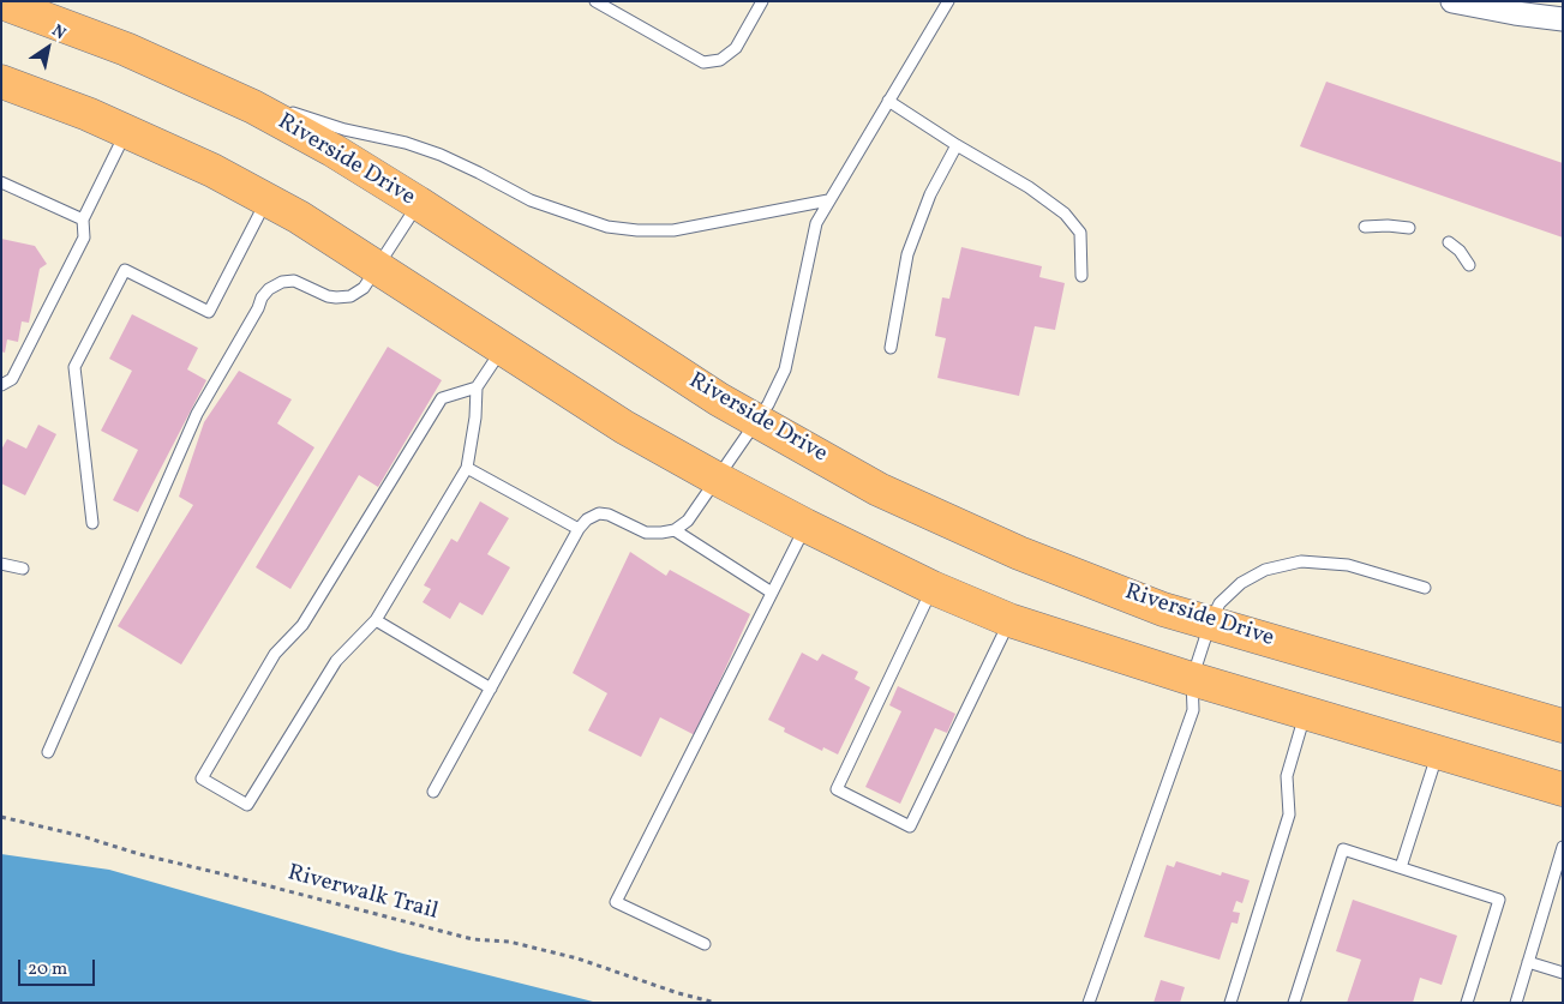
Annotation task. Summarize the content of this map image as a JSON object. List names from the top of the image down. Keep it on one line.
{"streets":{"main road":["Riverside Drive"],"path":["Riverwalk Trail"]},"scale_bar":"20 m","north":"top right"}
